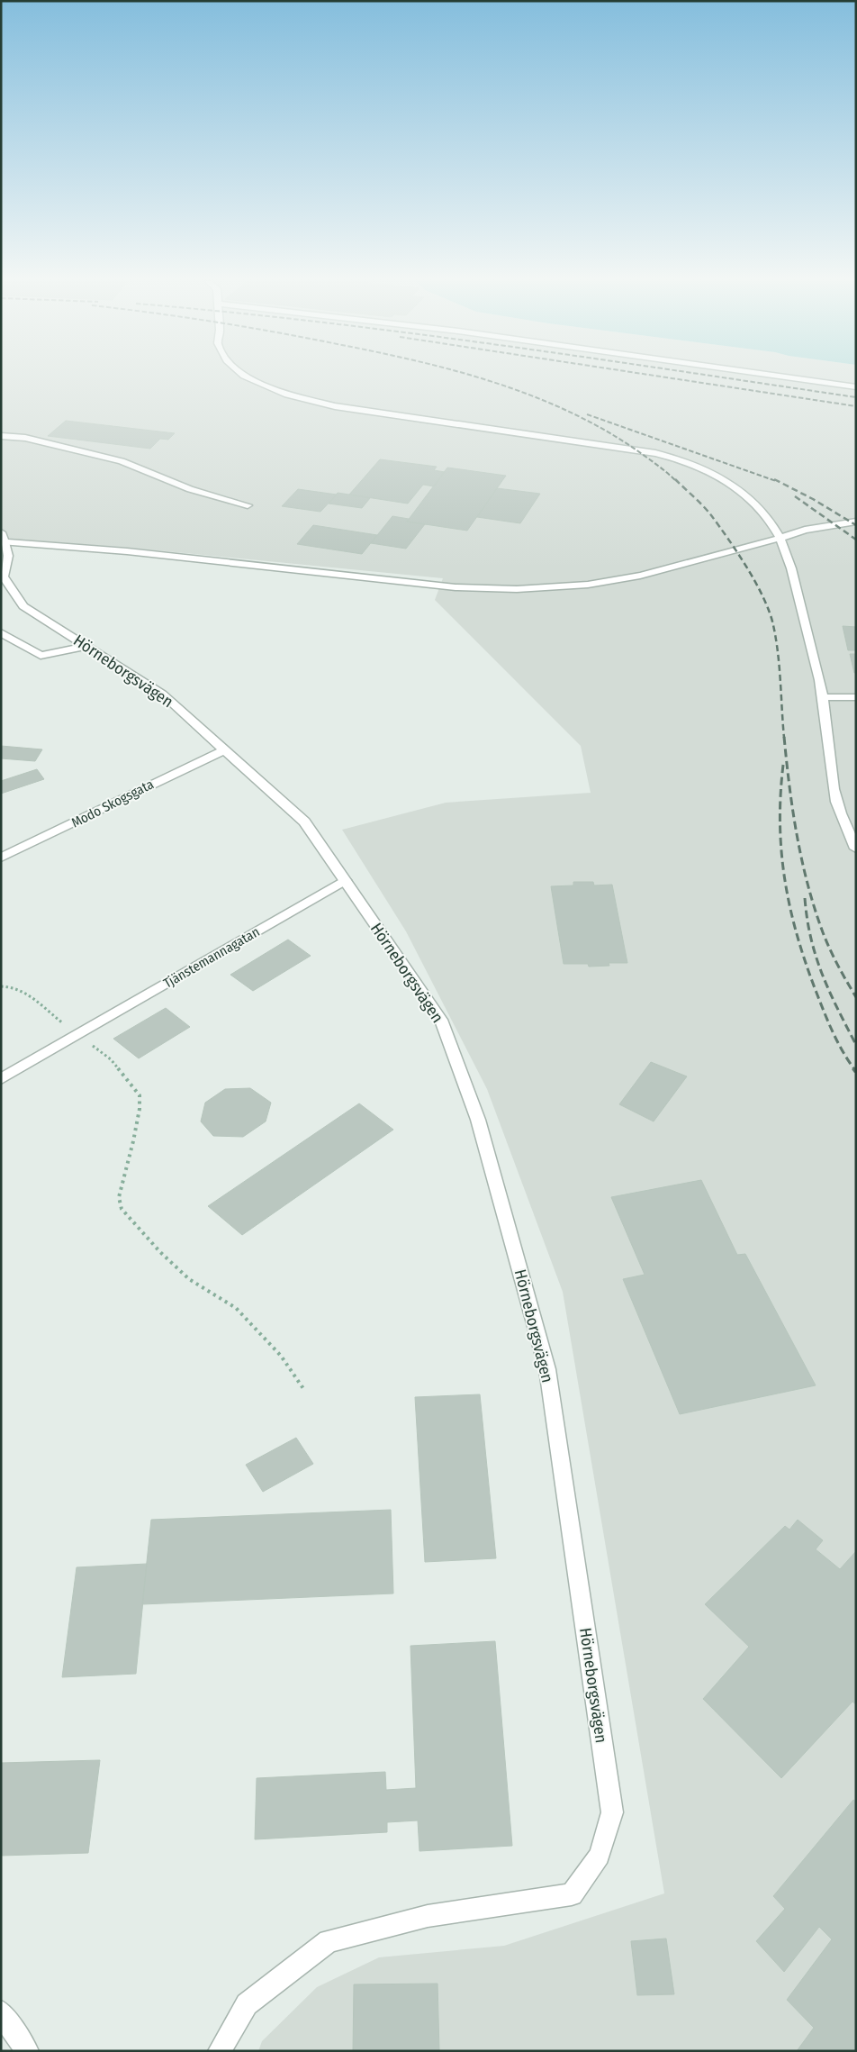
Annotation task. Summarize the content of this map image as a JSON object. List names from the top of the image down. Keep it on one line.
{"streets":{"street":["Hörneborgsvägen","Modo Skogsgata","Tjänstemannagatan"]},"crossings":[["Hörneborgsvägen","Modo Skogsgata"],["Hörneborgsvägen","Tjänstemannagatan"]]}
